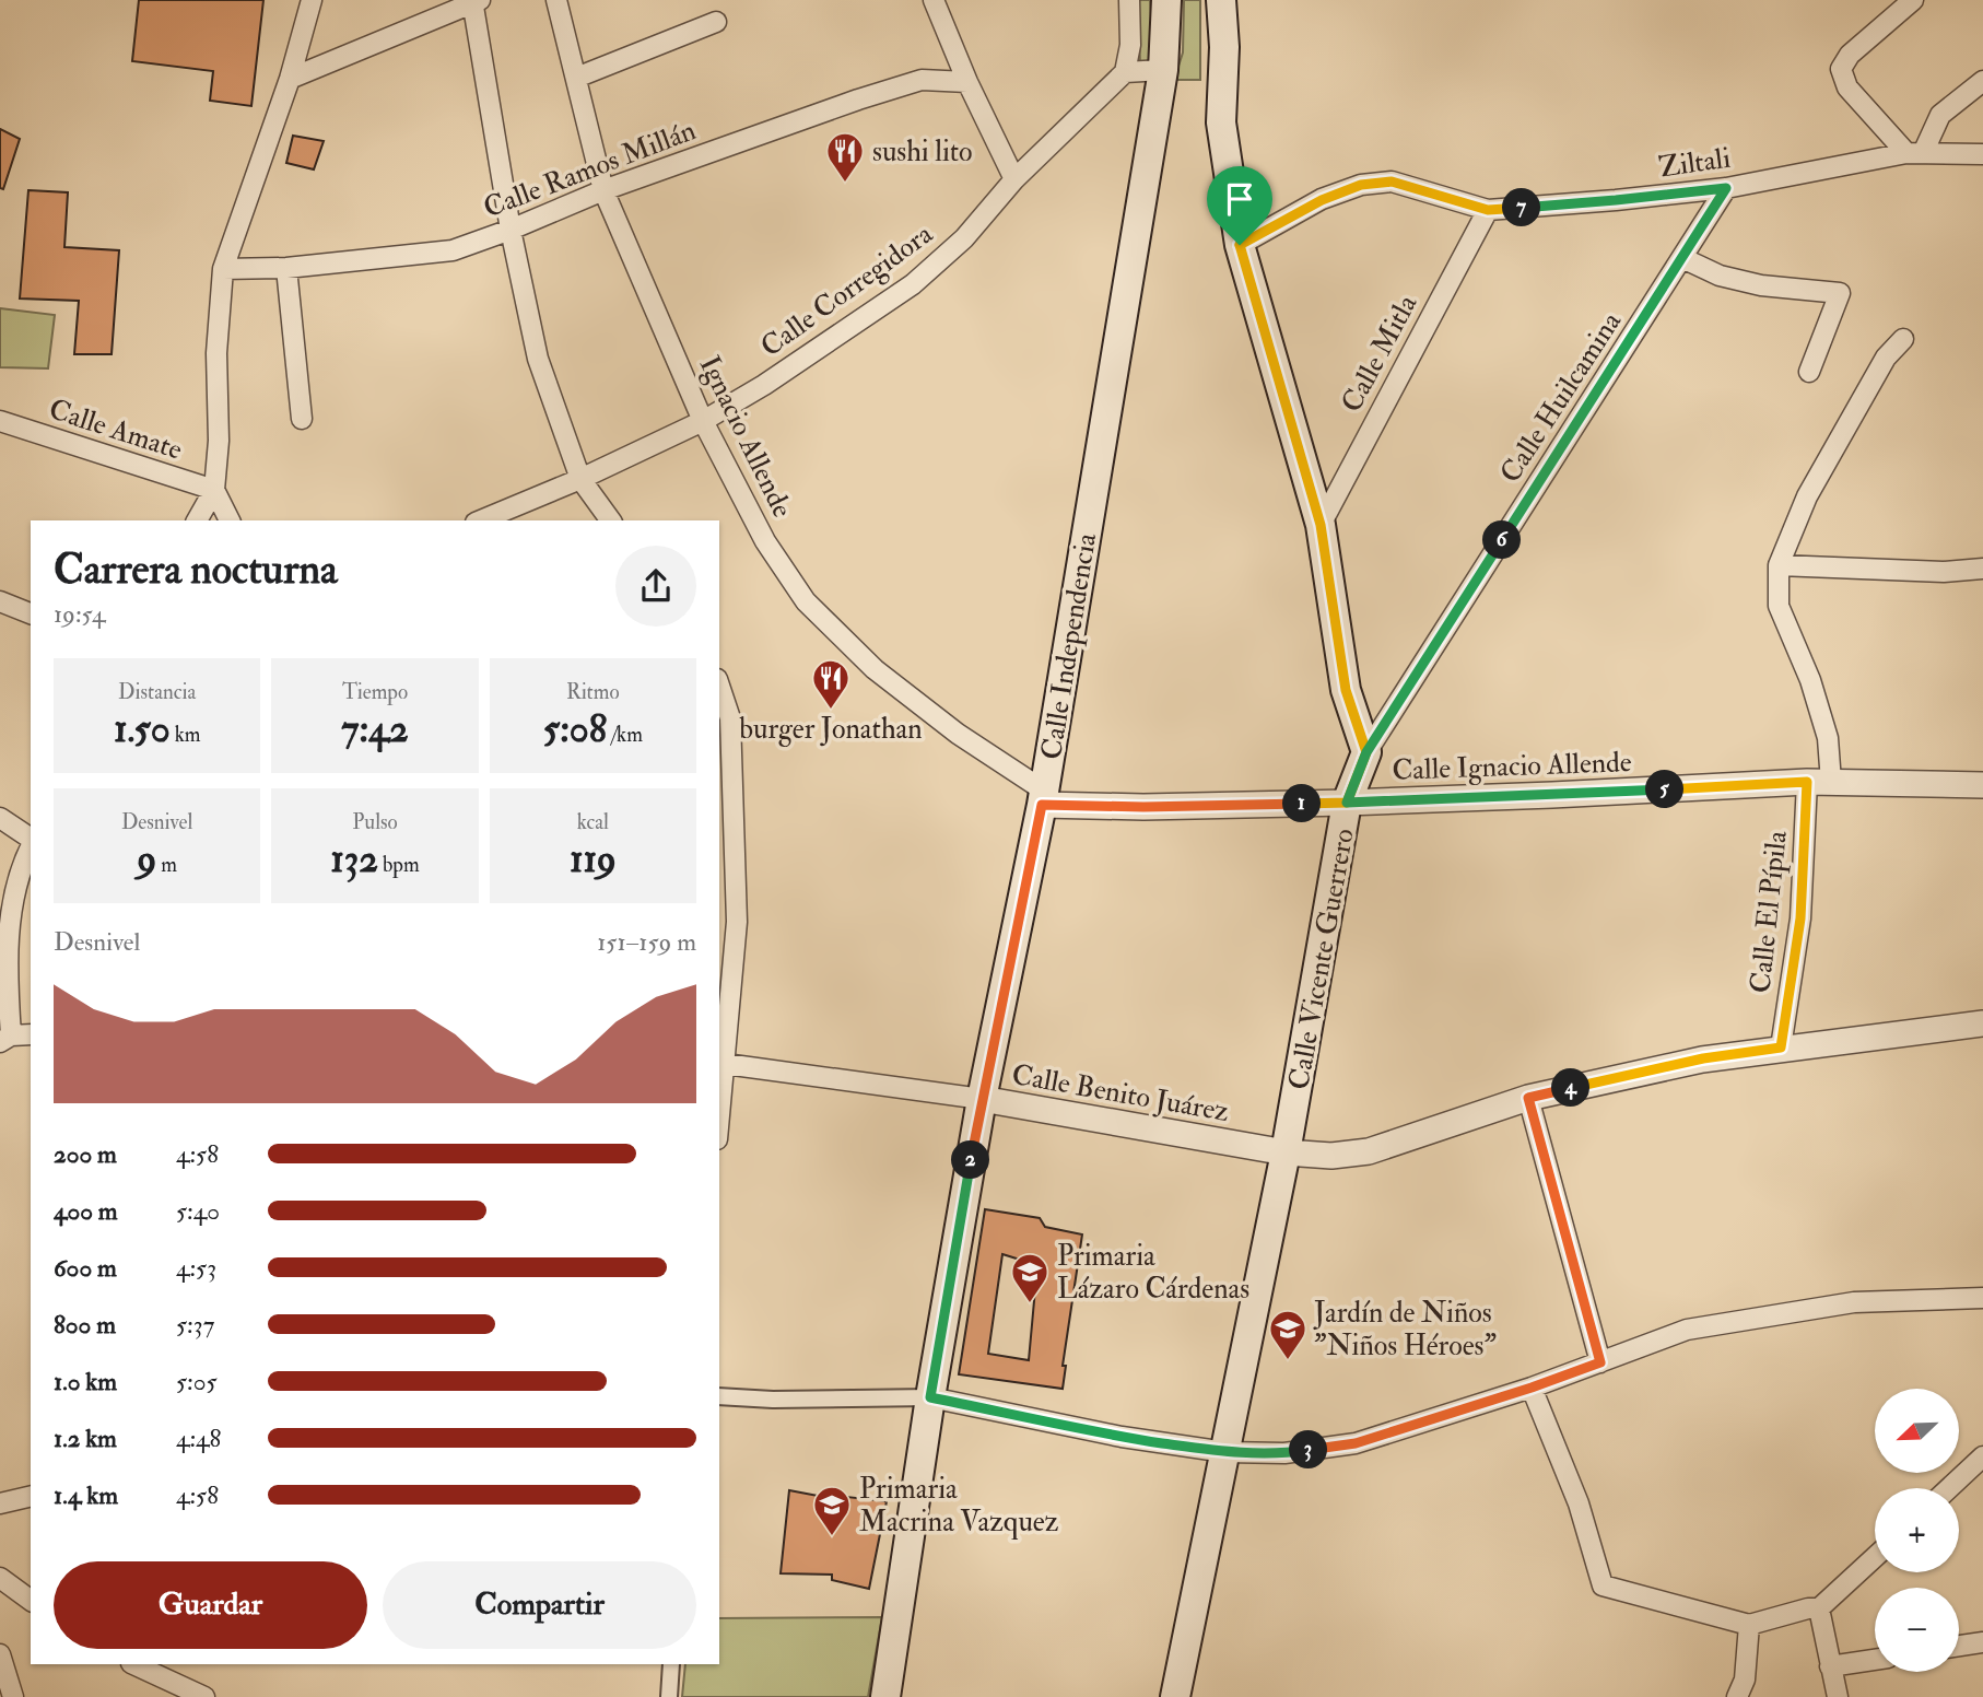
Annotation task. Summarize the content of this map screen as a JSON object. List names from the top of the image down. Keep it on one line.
{"streets":{"main road":["Calle Independencia","Calle Vicente Guerrero"],"street":["Ziltali","Calle Ramos Millán","Calle Corregidora","Calle Mitla","Calle Huilcamina","Calle Amate","Ignacio Allende","Calle Ignacio Allende","Calle El Pípila","Calle Benito Juárez"]},"crossings":[["Ziltali","Calle Mitla"],["Ziltali","Calle Huilcamina"],["Calle Ramos Millán","Ignacio Allende"],["Calle Corregidora","Ignacio Allende"],["Calle Huilcamina","Calle Vicente Guerrero"],["Ignacio Allende","Calle Independencia"],["Ignacio Allende","Calle Ignacio Allende"],["Calle Independencia","Calle Ignacio Allende"],["Calle Independencia","Calle Benito Juárez"],["Calle Ignacio Allende","Calle El Pípila"],["Calle Ignacio Allende","Calle Vicente Guerrero"],["Calle El Pípila","Calle Benito Juárez"],["Calle Vicente Guerrero","Calle Benito Juárez"]],"places":{"restaurant":["sushi lito","burger Jonathan"],"school or university":["Primaria Lázaro Cárdenas","Jardín de Niños \"Niños Héroes\"","Primaria Macrina Vazquez"]},"north":"bottom left","page":{"pins":["7","6","5","1","4","2","3"],"heading":["Carrera nocturna","19:54"],"stats":[["Distancia","1.50 km"],["Tiempo","7:42"],["Ritmo","5:08 /km"],["Desnivel","9 m"],["Pulso","132 bpm"],["kcal","119"]],"chart":["Desnivel","151–159 m"],"list":[{"name":"200 m","note":"4:58"},{"name":"400 m","note":"5:40"},{"name":"600 m","note":"4:53"},{"name":"800 m","note":"5:37"},{"name":"1.0 km","note":"5:05"},{"name":"1.2 km","note":"4:48"},{"name":"1.4 km","note":"4:58"}],"map_buttons":["+","−"],"buttons":["Guardar","Compartir"]}}
